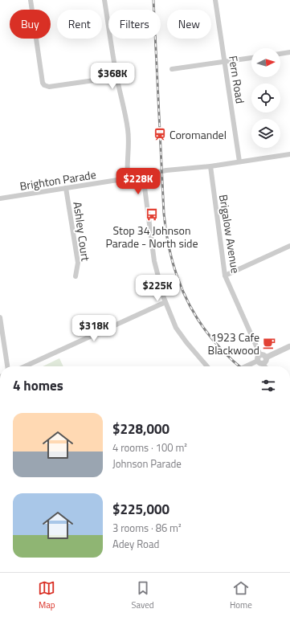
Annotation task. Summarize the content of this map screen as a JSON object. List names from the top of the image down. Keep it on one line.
{"streets":{"street":["Fern Road","Brighton Parade","Ashley Court","Brigalow Avenue"]},"crossings":[["Fern Road","Brighton Parade"],["Brighton Parade","Ashley Court"],["Brighton Parade","Brigalow Avenue"]],"places":{"station":["Coromandel"],"bus stop":["Stop 34 Johnson Parade - North side"],"cafe":["1923 Cafe Blackwood"]},"north":"right","page":{"chip":["Buy","Rent","Filters","New"],"price":["$368K","$228K","$225K","$318K"],"heading":"4 homes","list":[{"name":"$228,000","note":"4 rooms · 100 m² · Johnson Parade"},{"name":"$225,000","note":"3 rooms · 86 m² · Adey Road"}],"tabs":["Map","Saved","Home"]}}
